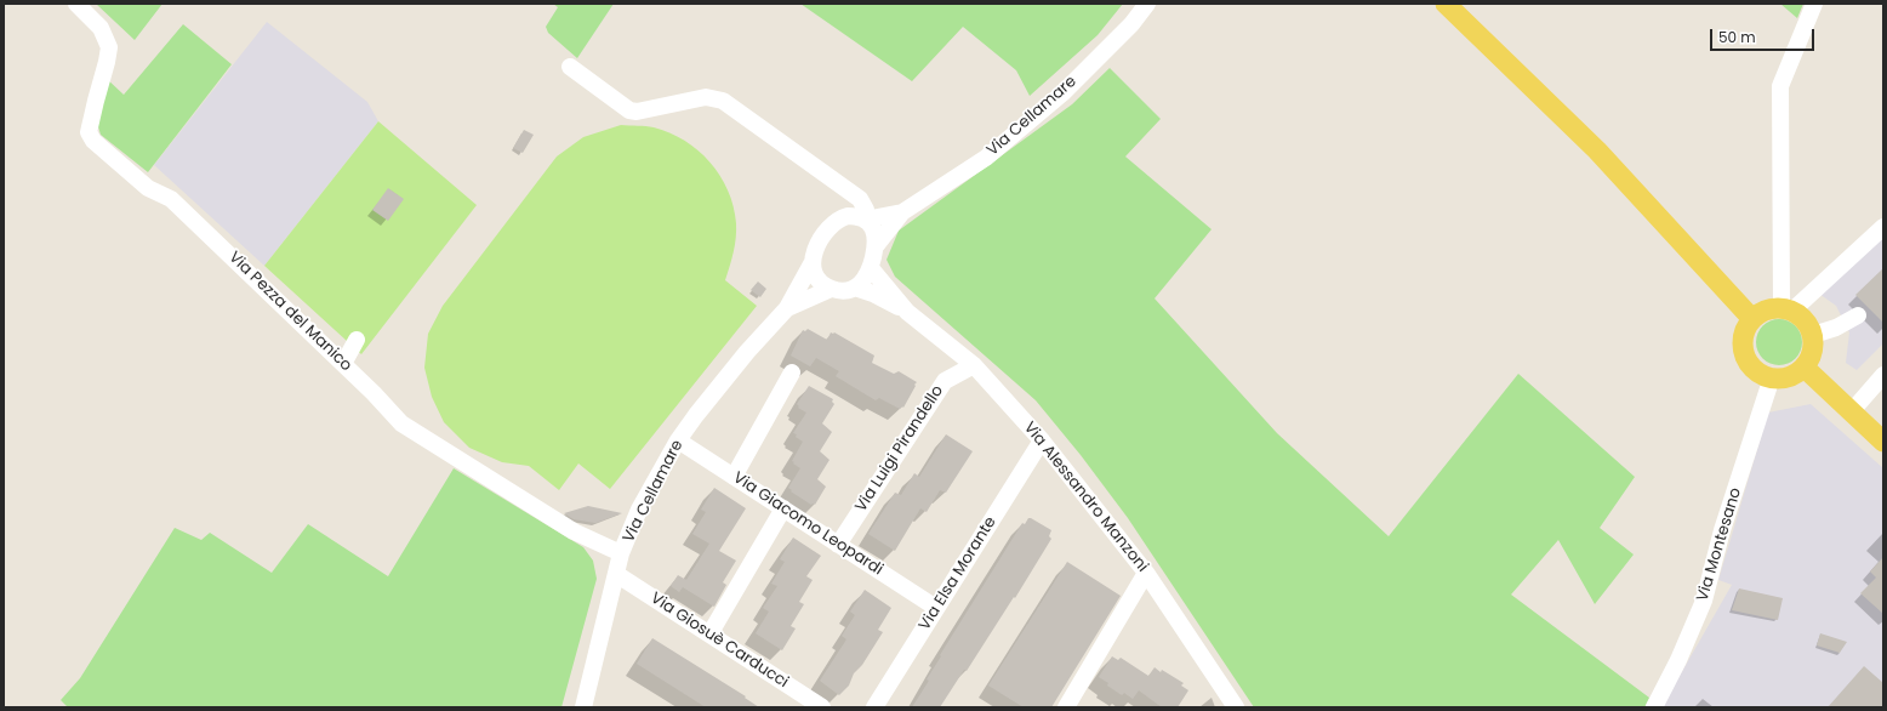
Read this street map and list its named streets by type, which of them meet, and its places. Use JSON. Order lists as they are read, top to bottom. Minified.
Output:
{"streets":{"street":["Via Cellamare","Via Pezza del Manico","Via Luigi Pirandello","Via Alessandro Manzoni","Via Giacomo Leopardi","Via Montesano","Via Elsa Morante","Via Giosuè Carducci"]},"crossings":[["Via Cellamare","Via Pezza del Manico"],["Via Cellamare","Via Alessandro Manzoni"],["Via Cellamare","Via Giacomo Leopardi"],["Via Cellamare","Via Giosuè Carducci"],["Via Luigi Pirandello","Via Alessandro Manzoni"],["Via Luigi Pirandello","Via Giacomo Leopardi"],["Via Alessandro Manzoni","Via Elsa Morante"],["Via Giacomo Leopardi","Via Elsa Morante"]],"scale_bar":"50 m"}
